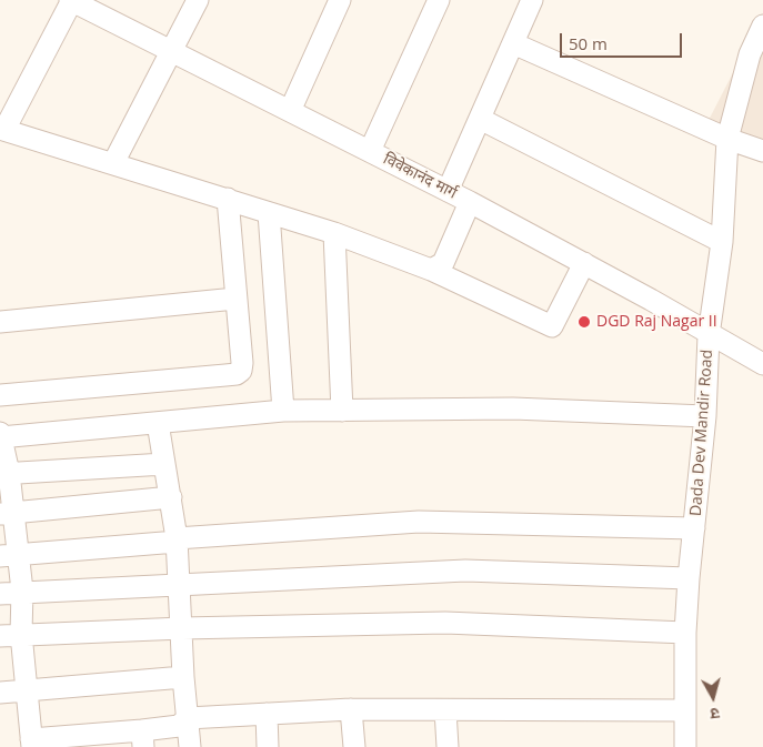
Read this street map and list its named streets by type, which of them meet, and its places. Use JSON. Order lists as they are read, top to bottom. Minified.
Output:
{"streets":{"street":["विवेकानंद मार्ग","Dada Dev Mandir Road"]},"crossings":[["विवेकानंद मार्ग","Dada Dev Mandir Road"]],"places":["DGD Raj Nagar II"],"scale_bar":"50 m","north":"bottom"}
